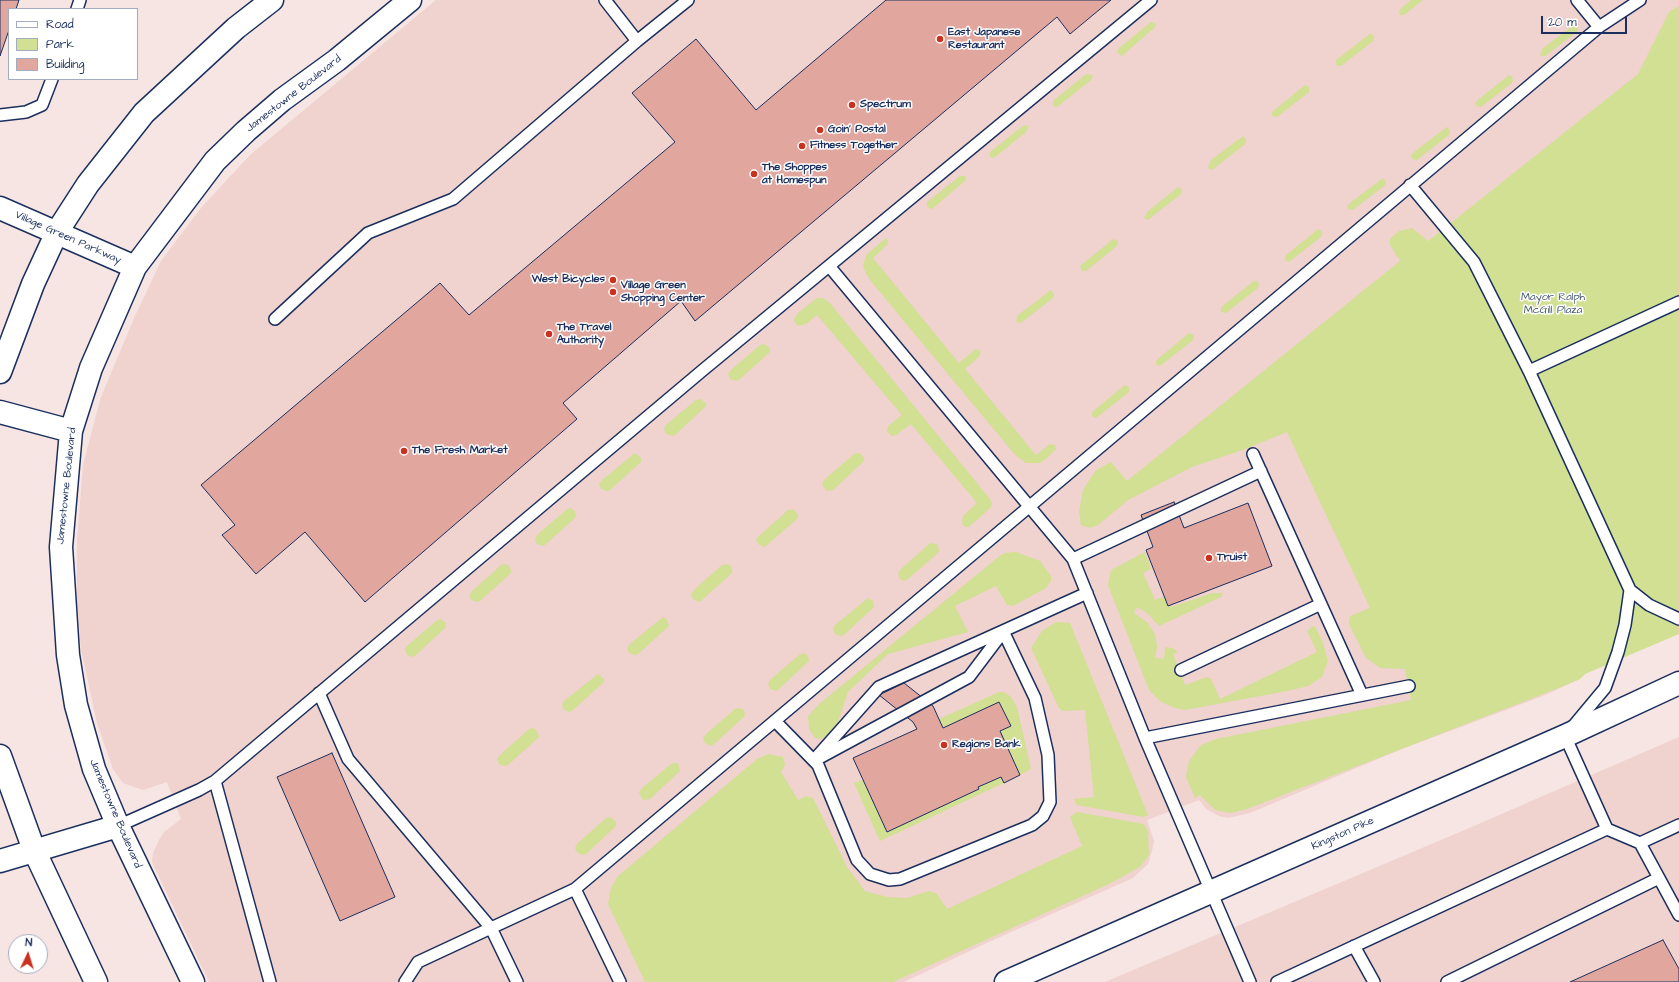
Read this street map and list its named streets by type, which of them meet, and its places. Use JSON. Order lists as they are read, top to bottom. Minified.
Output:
{"streets":{"street":["Jamestowne Boulevard","Village Green Parkway","Kingston Pike"]},"crossings":[["Jamestowne Boulevard","Village Green Parkway"]],"parks":["Mayor Ralph McGill Plaza"],"places":["East Japanese Restaurant","Spectrum","Goin' Postal","Fitness Together","The Shoppes at Homespun","West Bicycles","Village Green Shopping Center","The Travel Authority","The Fresh Market","Truist","Regions Bank"],"legend":["Road","Park","Building"],"scale_bar":"20 m","north":"top"}
